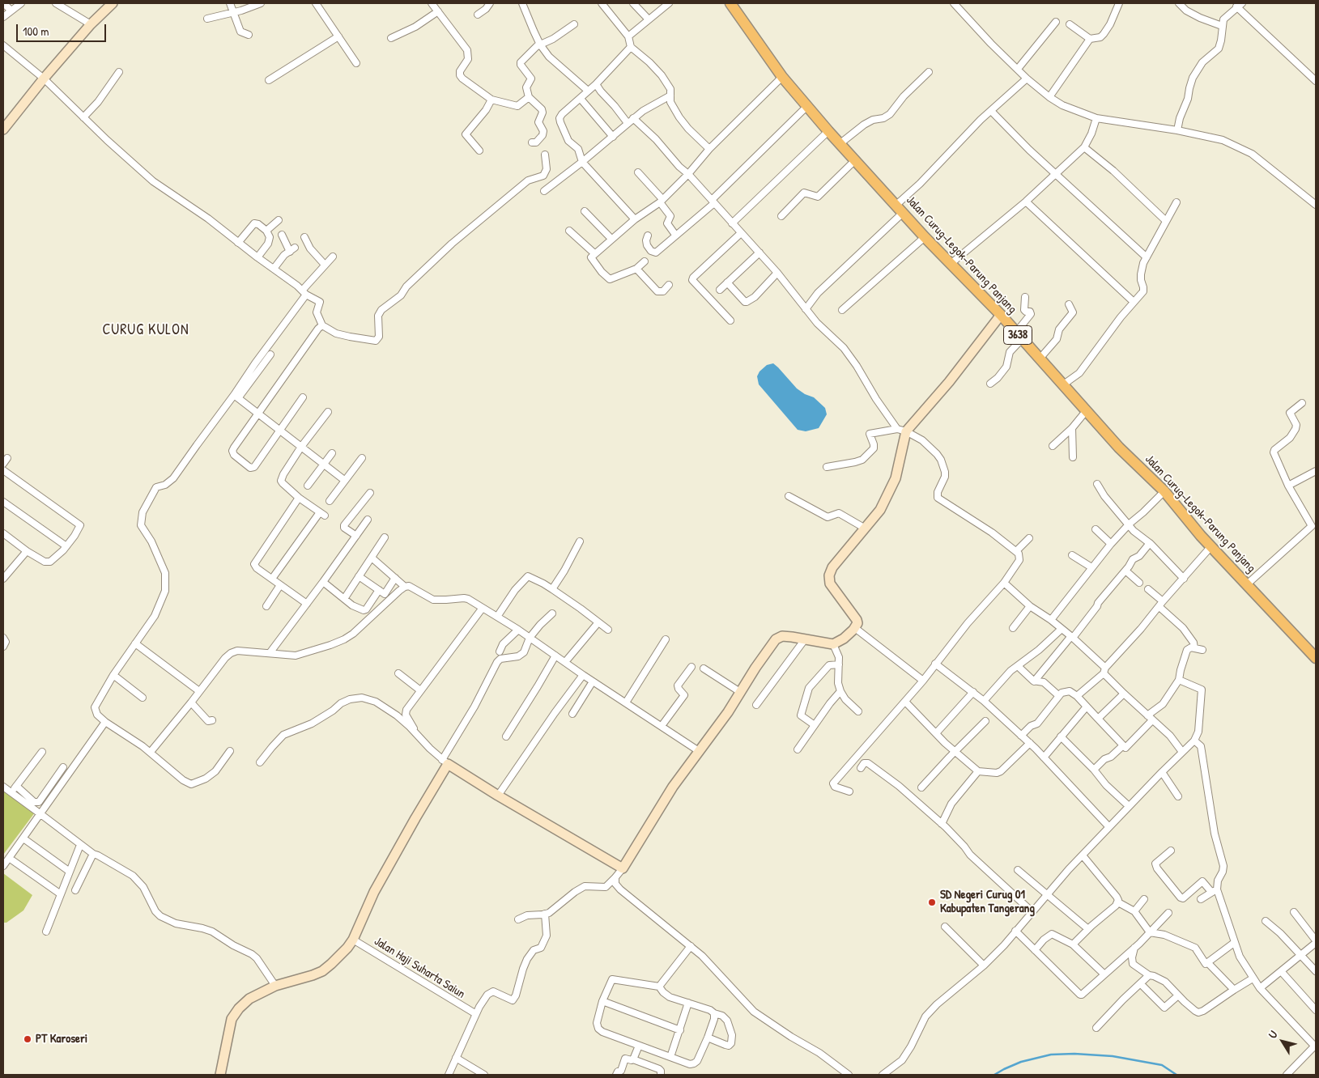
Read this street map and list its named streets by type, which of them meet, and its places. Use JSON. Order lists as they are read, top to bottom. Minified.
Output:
{"streets":{"main road":["Jalan Curug–Legok–Parung Panjang","3638"],"street":["Jalan Haji Suharta Saiun"]},"districts":["CURUG KULON"],"places":["SD Negeri Curug 01 Kabupaten Tangerang","PT Karoseri"],"scale_bar":"100 m","north":"top left"}
